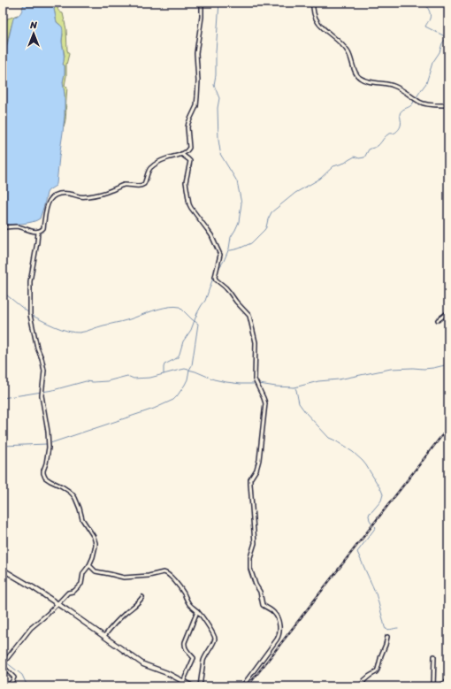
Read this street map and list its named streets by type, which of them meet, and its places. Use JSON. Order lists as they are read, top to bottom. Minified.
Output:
{"north":"top"}
